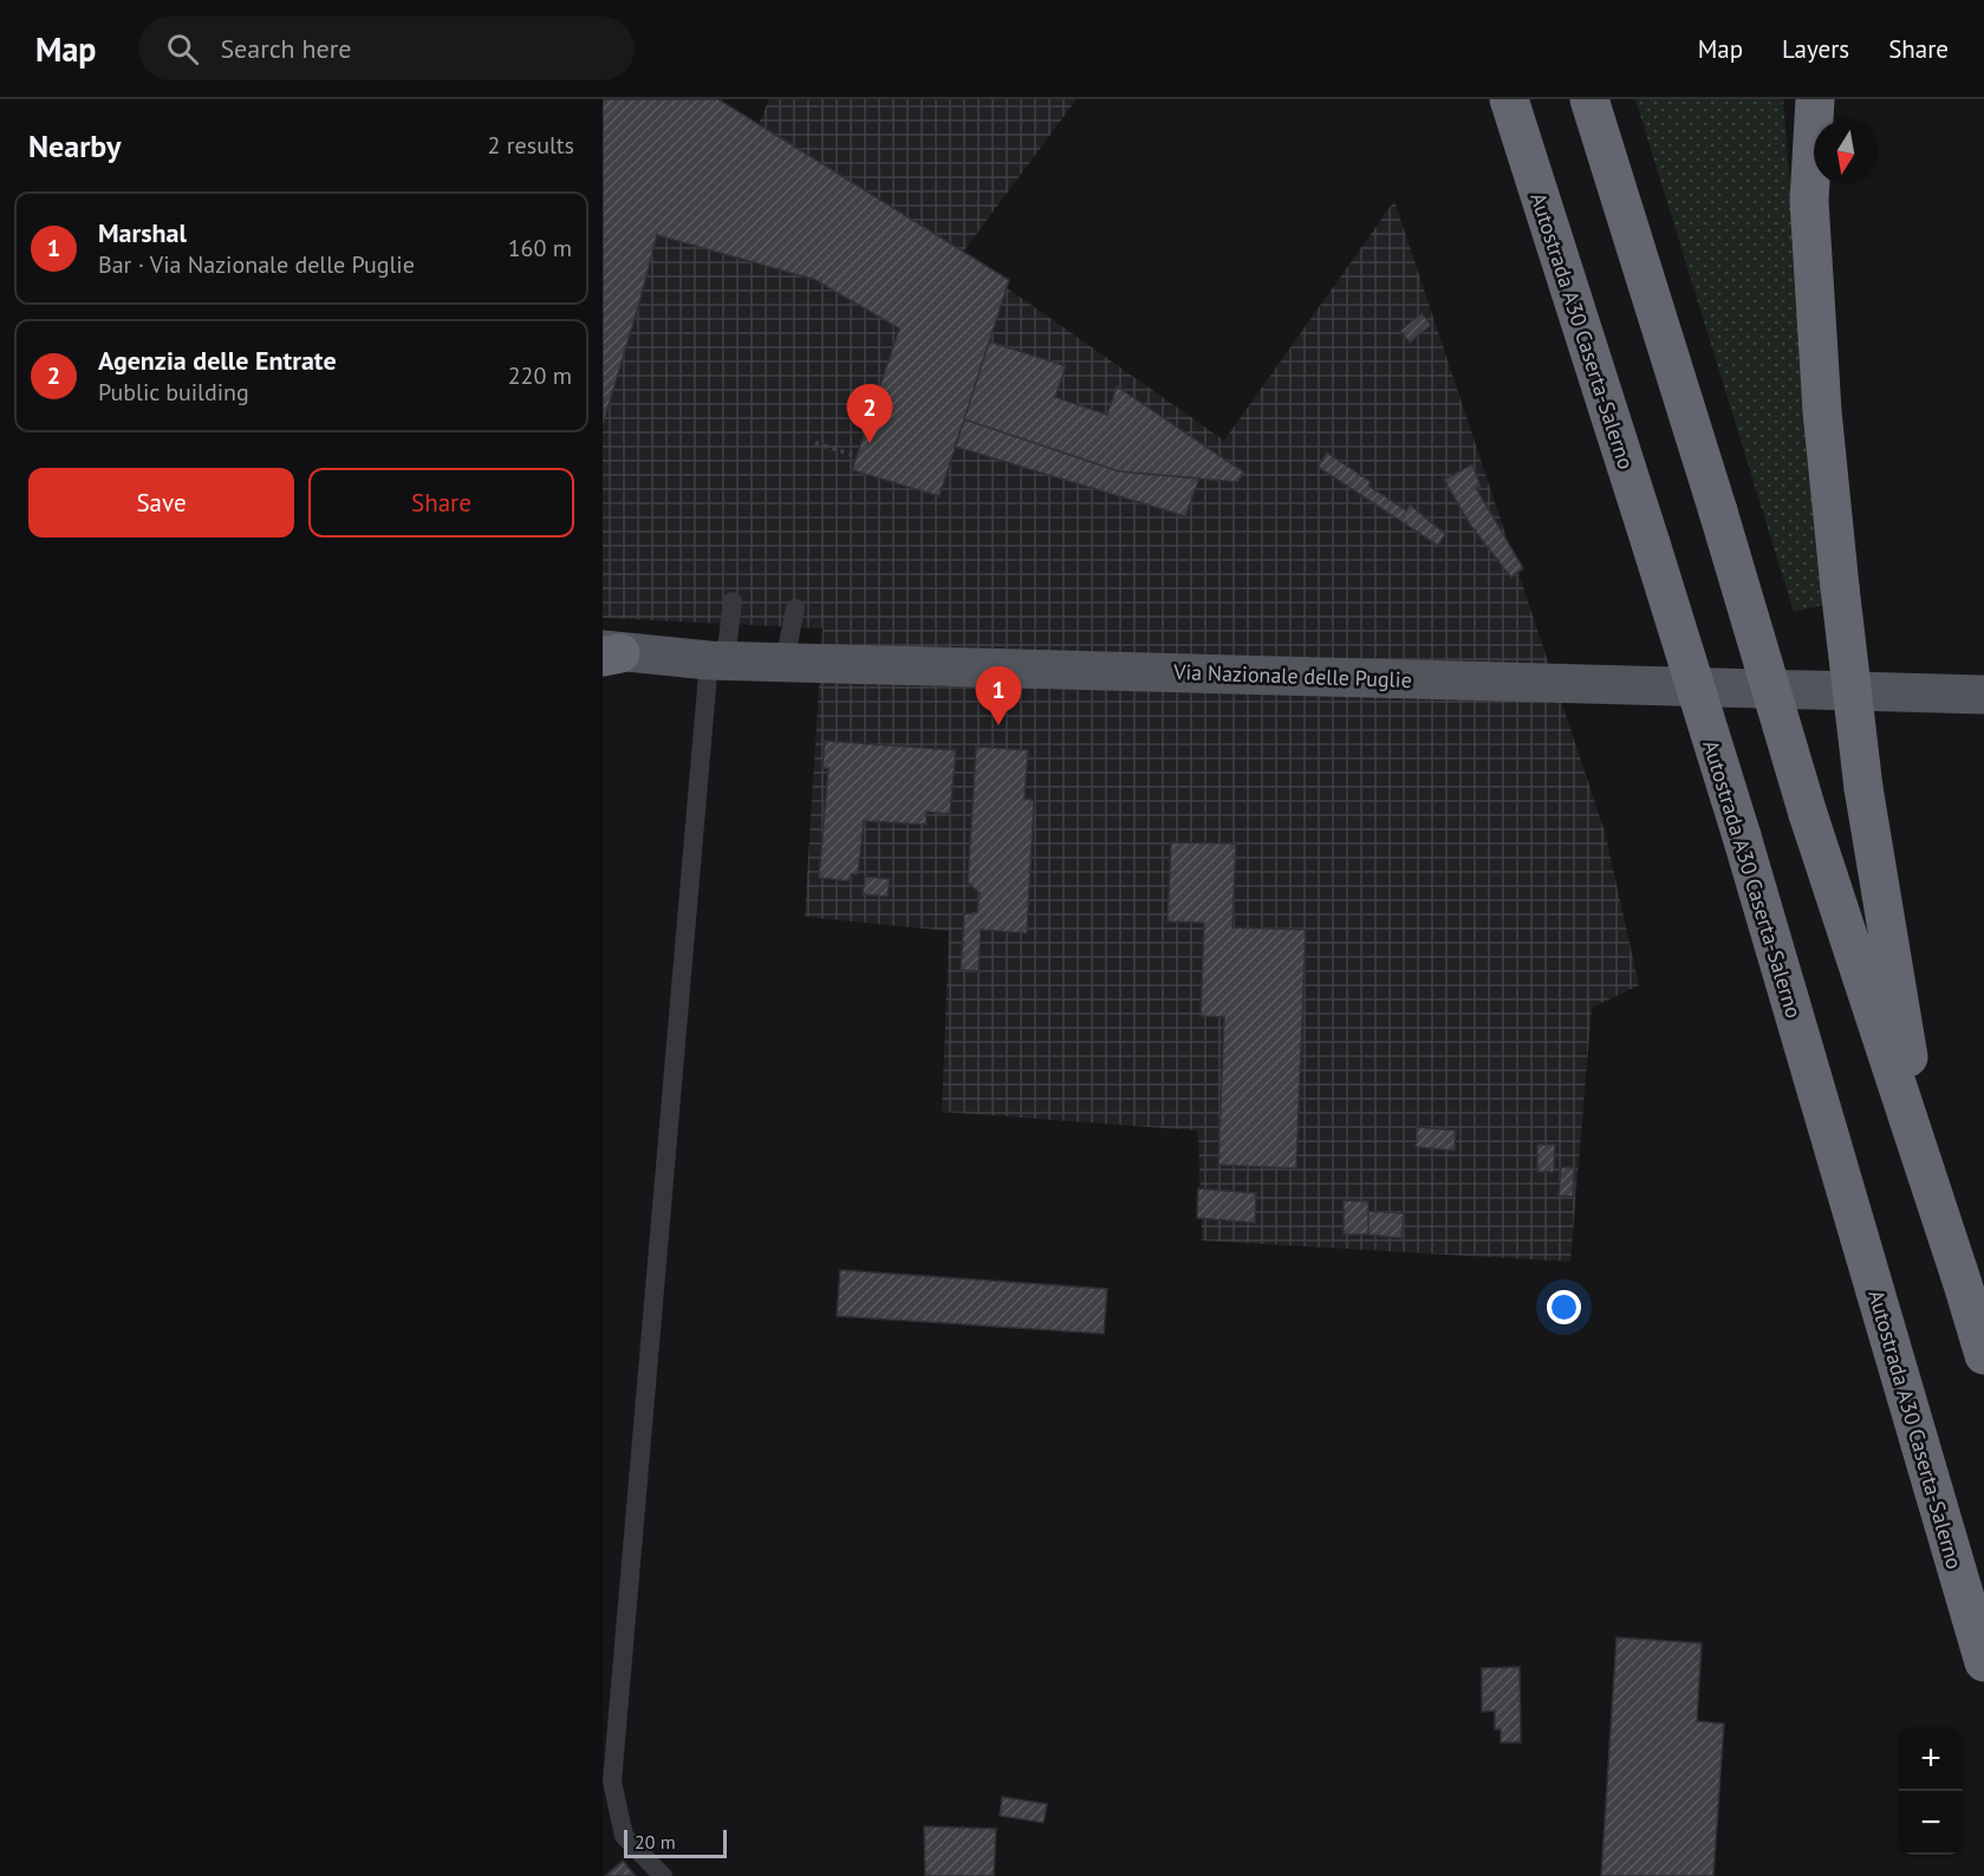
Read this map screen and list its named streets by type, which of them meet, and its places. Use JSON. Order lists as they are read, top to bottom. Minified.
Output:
{"streets":{"highway":["Autostrada A30 Caserta-Salerno"],"main road":["Via Nazionale delle Puglie"]},"scale_bar":"20 m","north":"bottom","page":{"header":"Map","search":"Search here","nav":["Map","Layers","Share"],"heading":["Nearby","2 results"],"list":[{"mark":"1","name":"Marshal","note":"Bar · Via Nazionale delle Puglie","value":"160 m"},{"mark":"2","name":"Agenzia delle Entrate","note":"Public building","value":"220 m"}],"pins":["2","1"],"buttons":["Save","Share"],"map_buttons":["+","−"],"scale":"20 m"}}
